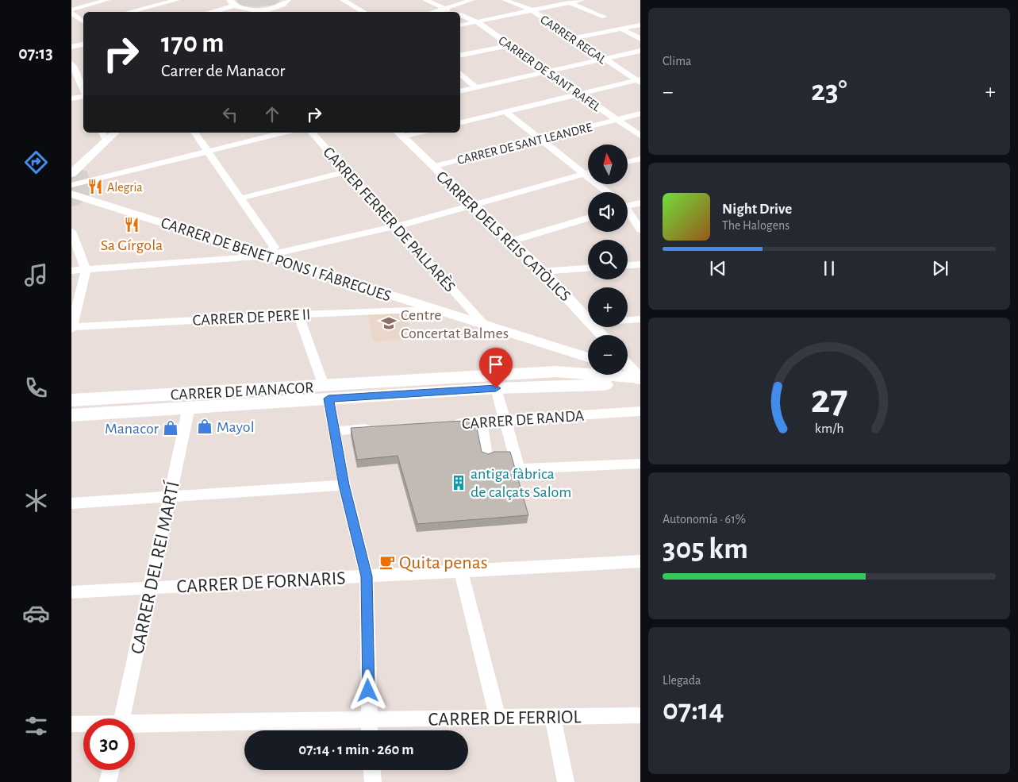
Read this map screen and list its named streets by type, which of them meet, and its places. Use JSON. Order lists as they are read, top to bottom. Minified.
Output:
{"streets":{"main road":["CARRER DE MANACOR"],"street":["CARRER REGAL","CARRER DE SANT RAFEL","CARRER DE SANT LEANDRE","CARRER FERRER DE PALLARÈS","CARRER DELS REIS CATÒLICS","CARRER DE BENET PONS I FÀBREGUES","CARRER DE PERE II","CARRER DE RANDA","CARRER DEL REI MARTÍ","CARRER DE FORNARIS","CARRER DE FERRIOL"]},"crossings":[["CARRER DE SANT RAFEL","CARRER DE SANT LEANDRE"],["CARRER DE SANT LEANDRE","CARRER DELS REIS CATÒLICS"],["CARRER FERRER DE PALLARÈS","CARRER DE BENET PONS I FÀBREGUES"],["CARRER DE BENET PONS I FÀBREGUES","CARRER DE PERE II"],["CARRER DE MANACOR","CARRER DEL REI MARTÍ"],["CARRER DEL REI MARTÍ","CARRER DE FORNARIS"]],"places":{"restaurant":["Alegria","Sa Gírgola"],"school or university":["Centre Concertat Balmes"],"shop":["Mayol","Manacor"],"building":["antiga fàbrica de calçats Salom"],"cafe":["Quita penas"]},"north":"top","page":{"tabs":"07:13","tile":["Clima",["Autonomía · 61%","305 km"],["Llegada","07:14"]],"turn":["170 m","Carrer de Manacor"],"heat":["−","23°","+"],"map_buttons":["+","−"],"song":["Night Drive","The Halogens"],"limit":"30","trip":"07:14 · 1 min · 260 m","gauge":["27","km/h"]}}
